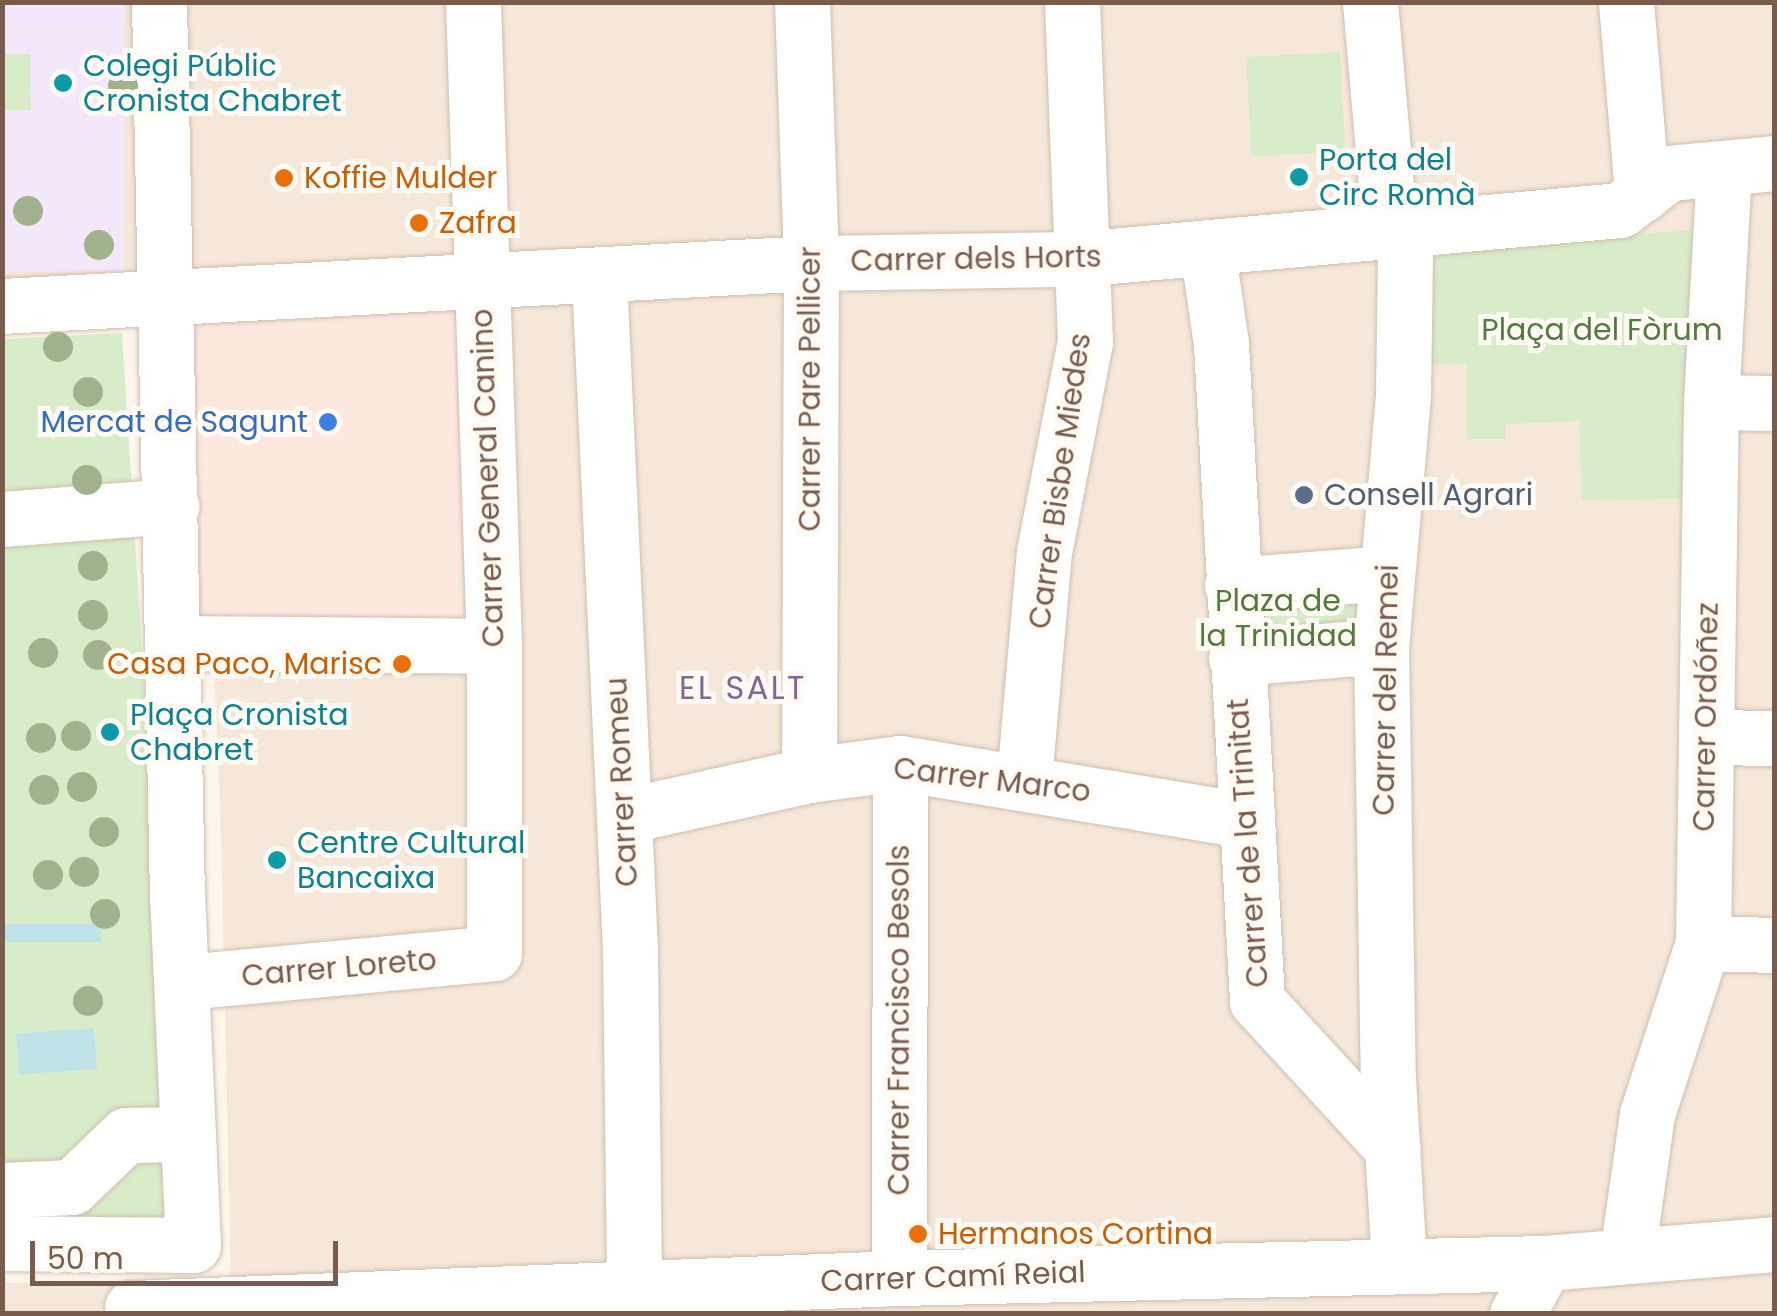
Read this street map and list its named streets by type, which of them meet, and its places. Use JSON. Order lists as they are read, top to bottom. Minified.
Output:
{"streets":{"street":["Carrer dels Horts","Carrer Pare Pellicer","Carrer General Canino","Carrer Bisbe Miedes","Carrer del Remei","Carrer Ordóñez","Carrer Marco","Carrer Romeu","Carrer de la Trinitat","Carrer Loreto","Carrer Francisco Besols","Carrer Camí Reial"]},"crossings":[["Carrer dels Horts","Carrer Pare Pellicer"],["Carrer dels Horts","Carrer General Canino"],["Carrer dels Horts","Carrer Bisbe Miedes"],["Carrer dels Horts","Carrer del Remei"],["Carrer dels Horts","Carrer Ordóñez"],["Carrer dels Horts","Carrer Romeu"],["Carrer dels Horts","Carrer de la Trinitat"],["Carrer Pare Pellicer","Carrer Marco"],["Carrer General Canino","Carrer Loreto"],["Carrer Bisbe Miedes","Carrer Marco"],["Carrer del Remei","Carrer de la Trinitat"],["Carrer del Remei","Carrer Camí Reial"],["Carrer Ordóñez","Carrer Camí Reial"],["Carrer Marco","Carrer Romeu"],["Carrer Marco","Carrer de la Trinitat"],["Carrer Marco","Carrer Francisco Besols"],["Carrer Romeu","Carrer Camí Reial"],["Carrer Francisco Besols","Carrer Camí Reial"]],"districts":["EL SALT"],"parks":["Plaça del Fòrum","Plaza de la Trinidad"],"places":["Colegi Públic Cronista Chabret","Porta del Circ Romà","Koffie Mulder","Zafra","Mercat de Sagunt","Consell Agrari","Casa Paco, Marisc","Plaça Cronista Chabret","Centre Cultural Bancaixa","Hermanos Cortina"],"scale_bar":"50 m"}
